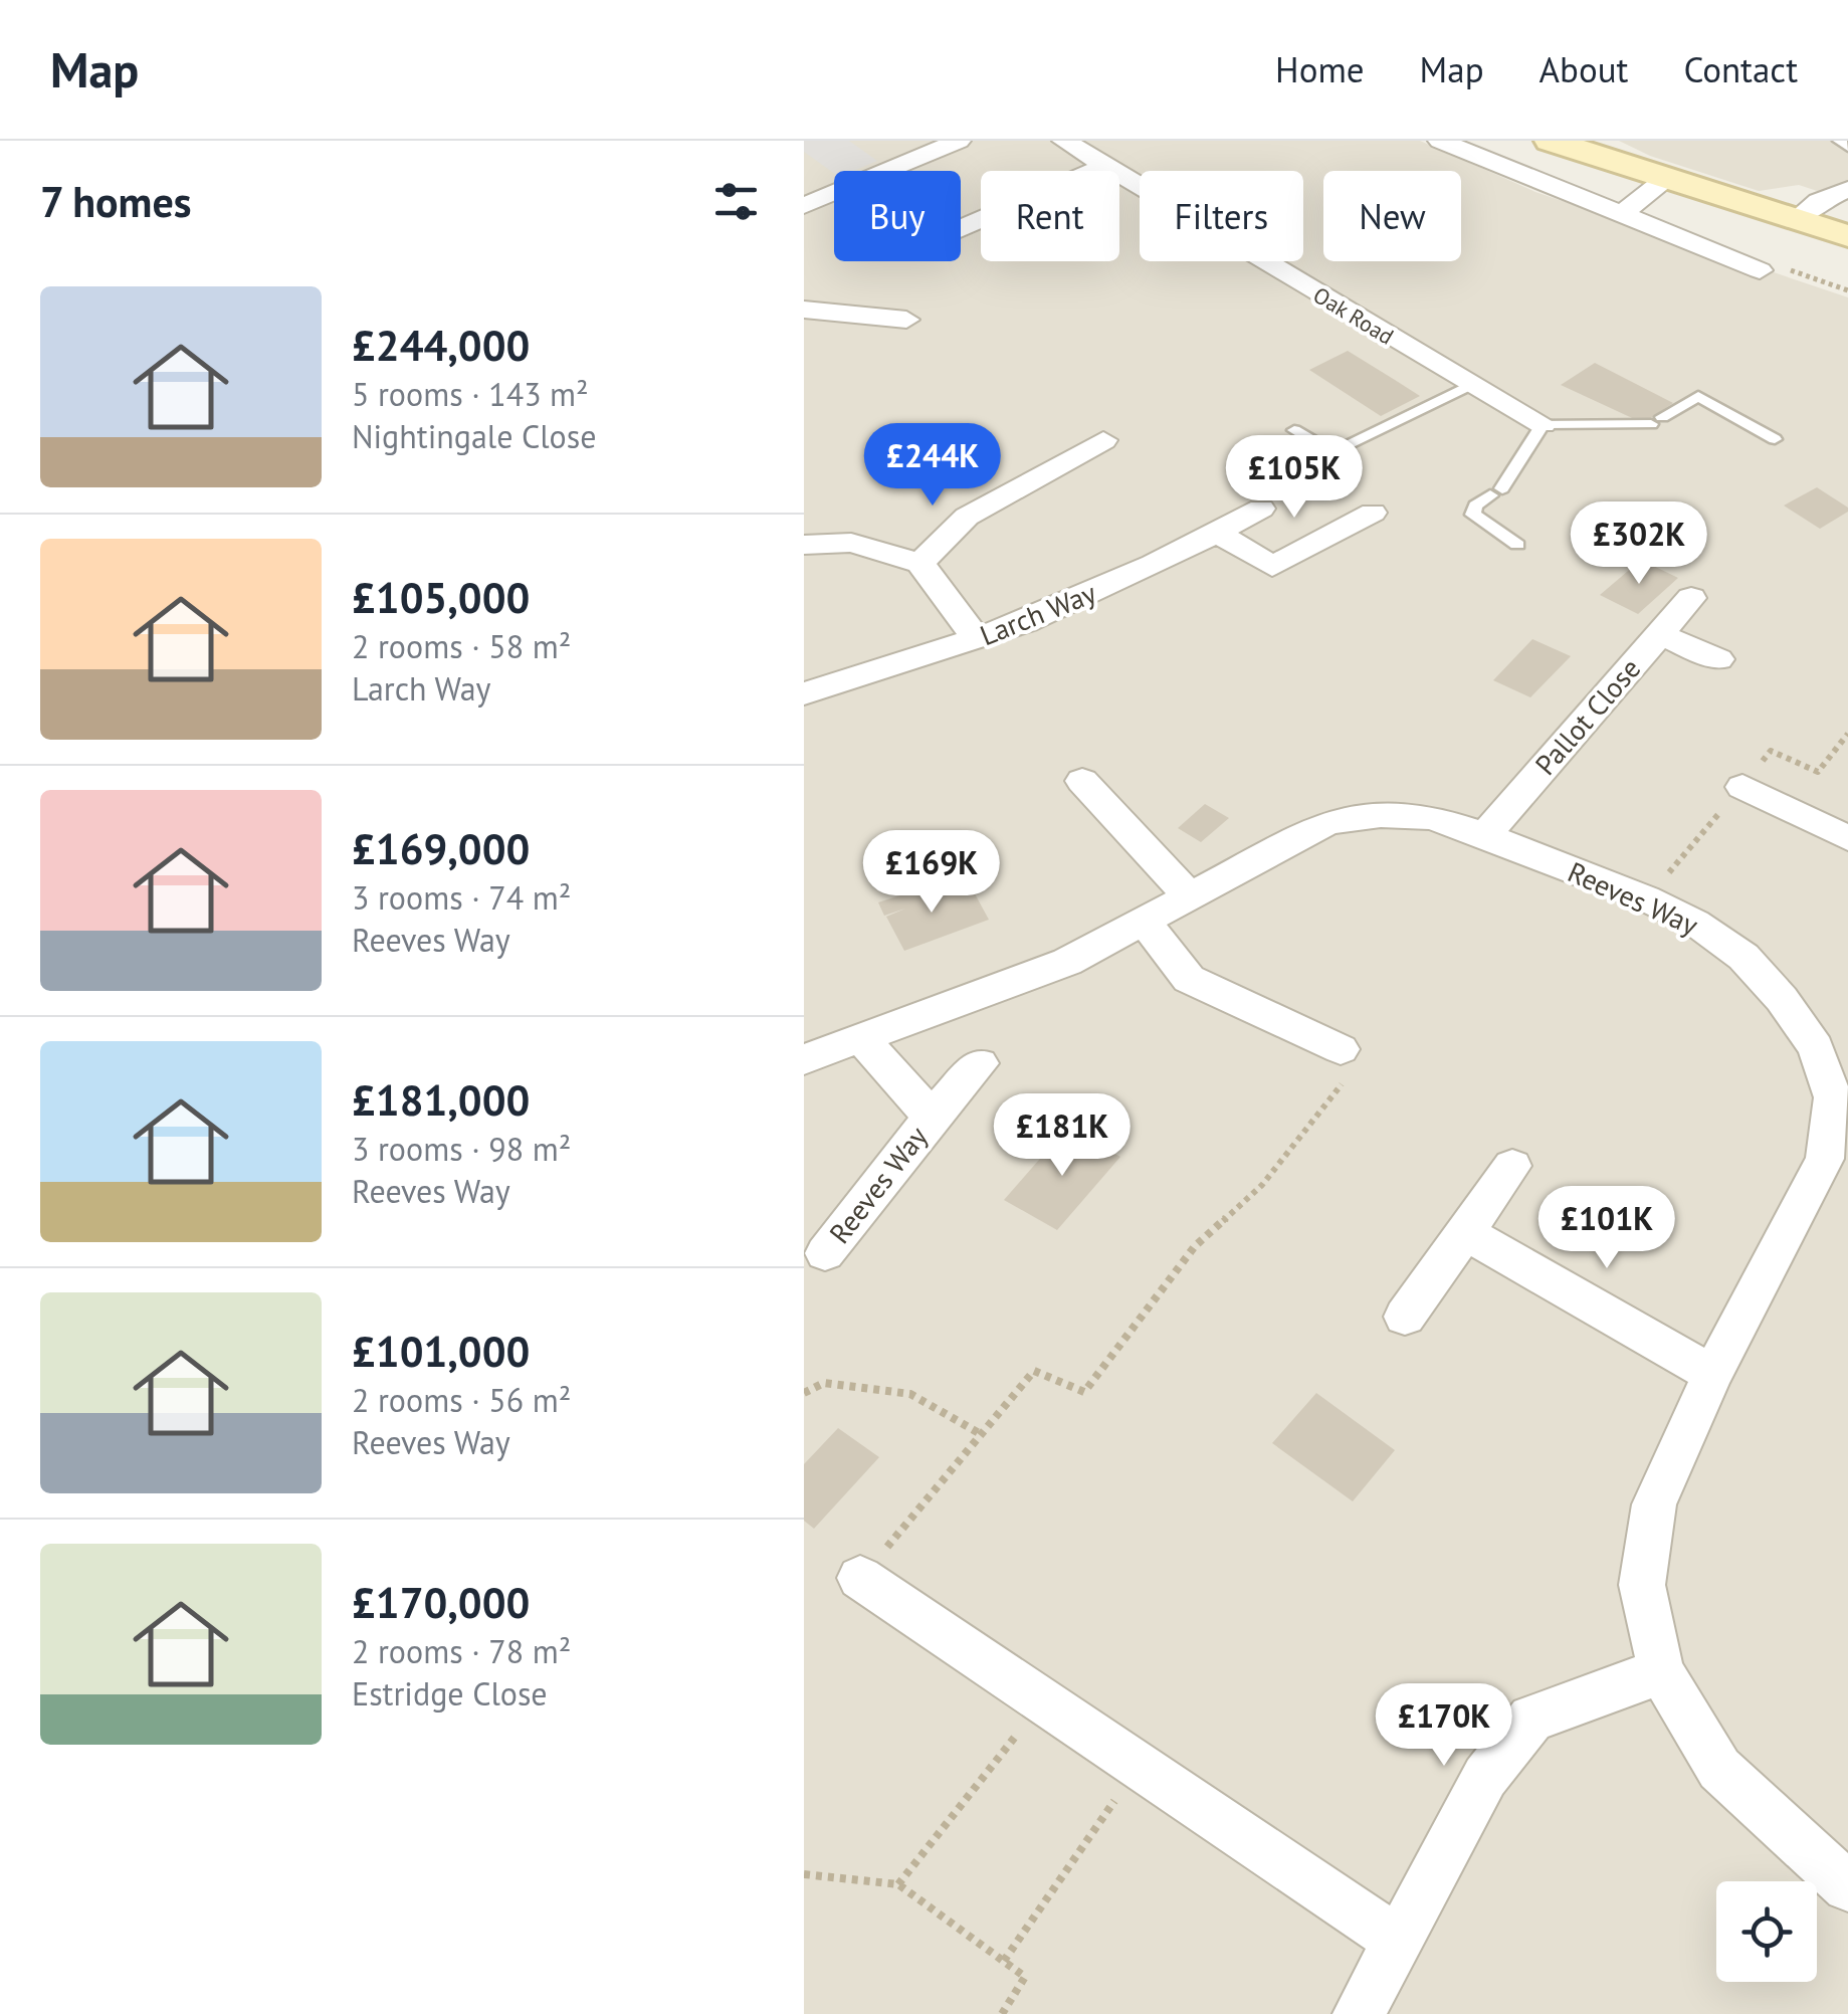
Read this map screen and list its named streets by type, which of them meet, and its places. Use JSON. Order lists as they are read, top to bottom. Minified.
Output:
{"streets":{"street":["Oak Road","Larch Way","Pallot Close","Reeves Way"]},"crossings":[["Pallot Close","Reeves Way"]],"page":{"header":"Map","nav":["Home","Map","About","Contact"],"heading":"7 homes","chip":["Buy","Rent","Filters","New"],"list":[{"name":"£244,000","note":"5 rooms · 143 m² · Nightingale Close"},{"name":"£105,000","note":"2 rooms · 58 m² · Larch Way"},{"name":"£169,000","note":"3 rooms · 74 m² · Reeves Way"},{"name":"£181,000","note":"3 rooms · 98 m² · Reeves Way"},{"name":"£101,000","note":"2 rooms · 56 m² · Reeves Way"},{"name":"£170,000","note":"2 rooms · 78 m² · Estridge Close"}],"price":["£244K","£105K","£302K","£169K","£181K","£101K","£170K"]}}
